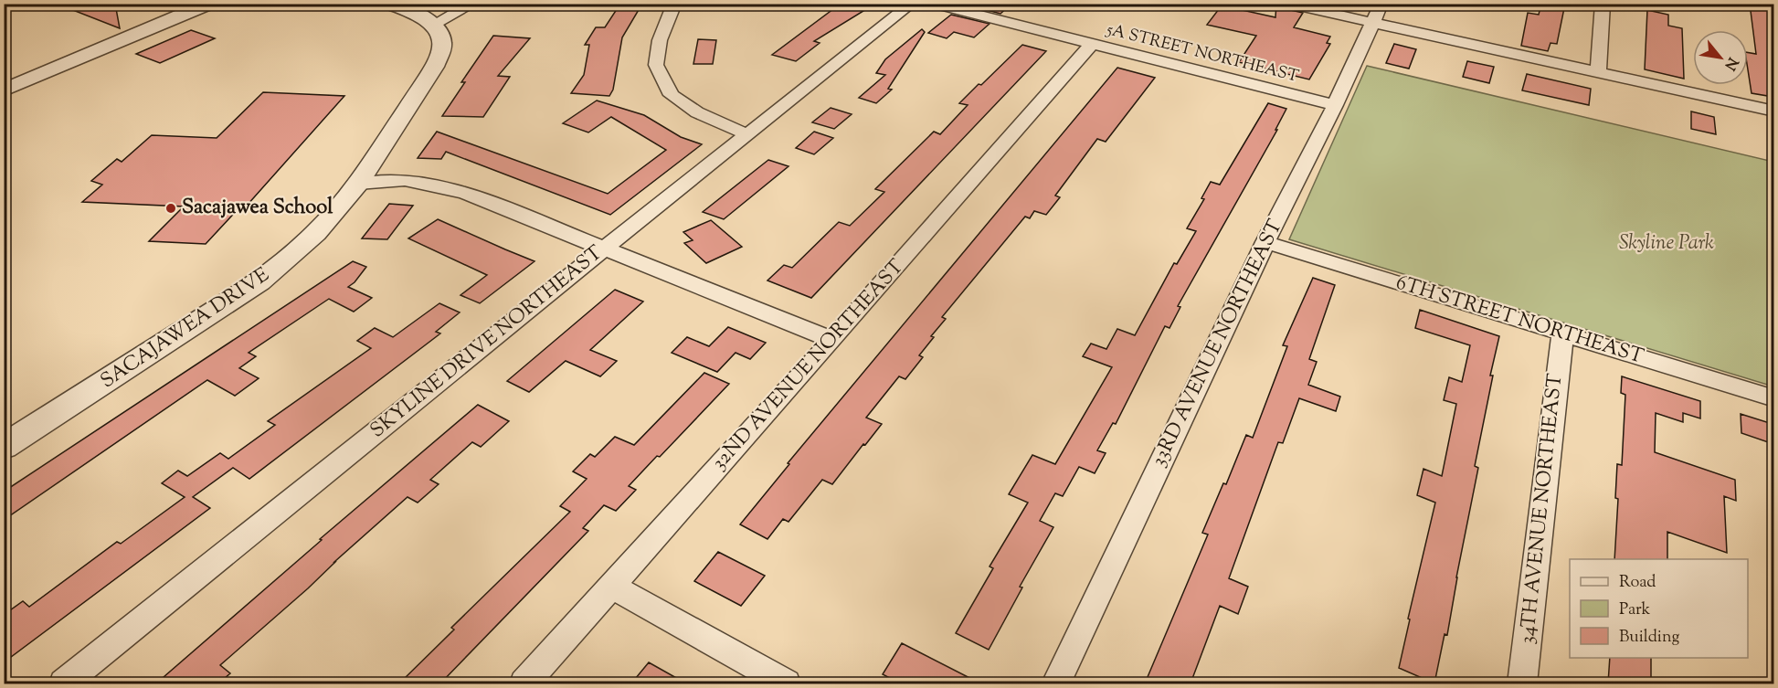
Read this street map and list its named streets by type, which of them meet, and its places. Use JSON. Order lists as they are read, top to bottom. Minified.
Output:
{"streets":{"street":["5A STREET NORTHEAST","6TH STREET NORTHEAST","SACAJAWEA DRIVE","SKYLINE DRIVE NORTHEAST","33RD AVENUE NORTHEAST","32ND AVENUE NORTHEAST","34TH AVENUE NORTHEAST"]},"crossings":[["5A STREET NORTHEAST","33RD AVENUE NORTHEAST"],["5A STREET NORTHEAST","32ND AVENUE NORTHEAST"],["6TH STREET NORTHEAST","33RD AVENUE NORTHEAST"],["6TH STREET NORTHEAST","34TH AVENUE NORTHEAST"]],"parks":["Skyline Park"],"places":["Sacajawea School"],"legend":["Road","Park","Building"],"north":"bottom right"}
